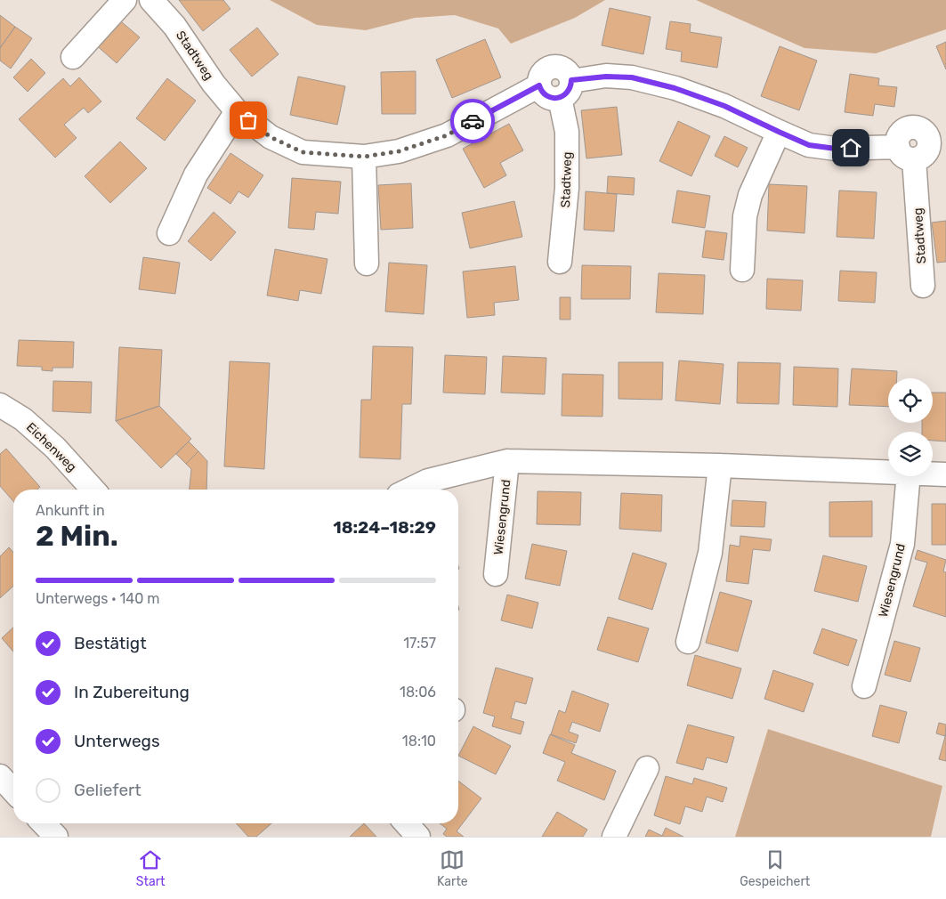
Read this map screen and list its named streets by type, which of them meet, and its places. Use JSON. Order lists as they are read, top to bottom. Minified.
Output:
{"streets":{"street":["Stadtweg","Eichenweg","Wiesengrund"]},"page":{"heading":["2 Min.","Ankunft in","18:24–18:29"],"bar":"Unterwegs · 140 m","list":[["Bestätigt","17:57"],["In Zubereitung","18:06"],["Unterwegs","18:10"],"Geliefert"],"tabs":["Start","Karte","Gespeichert"]}}
